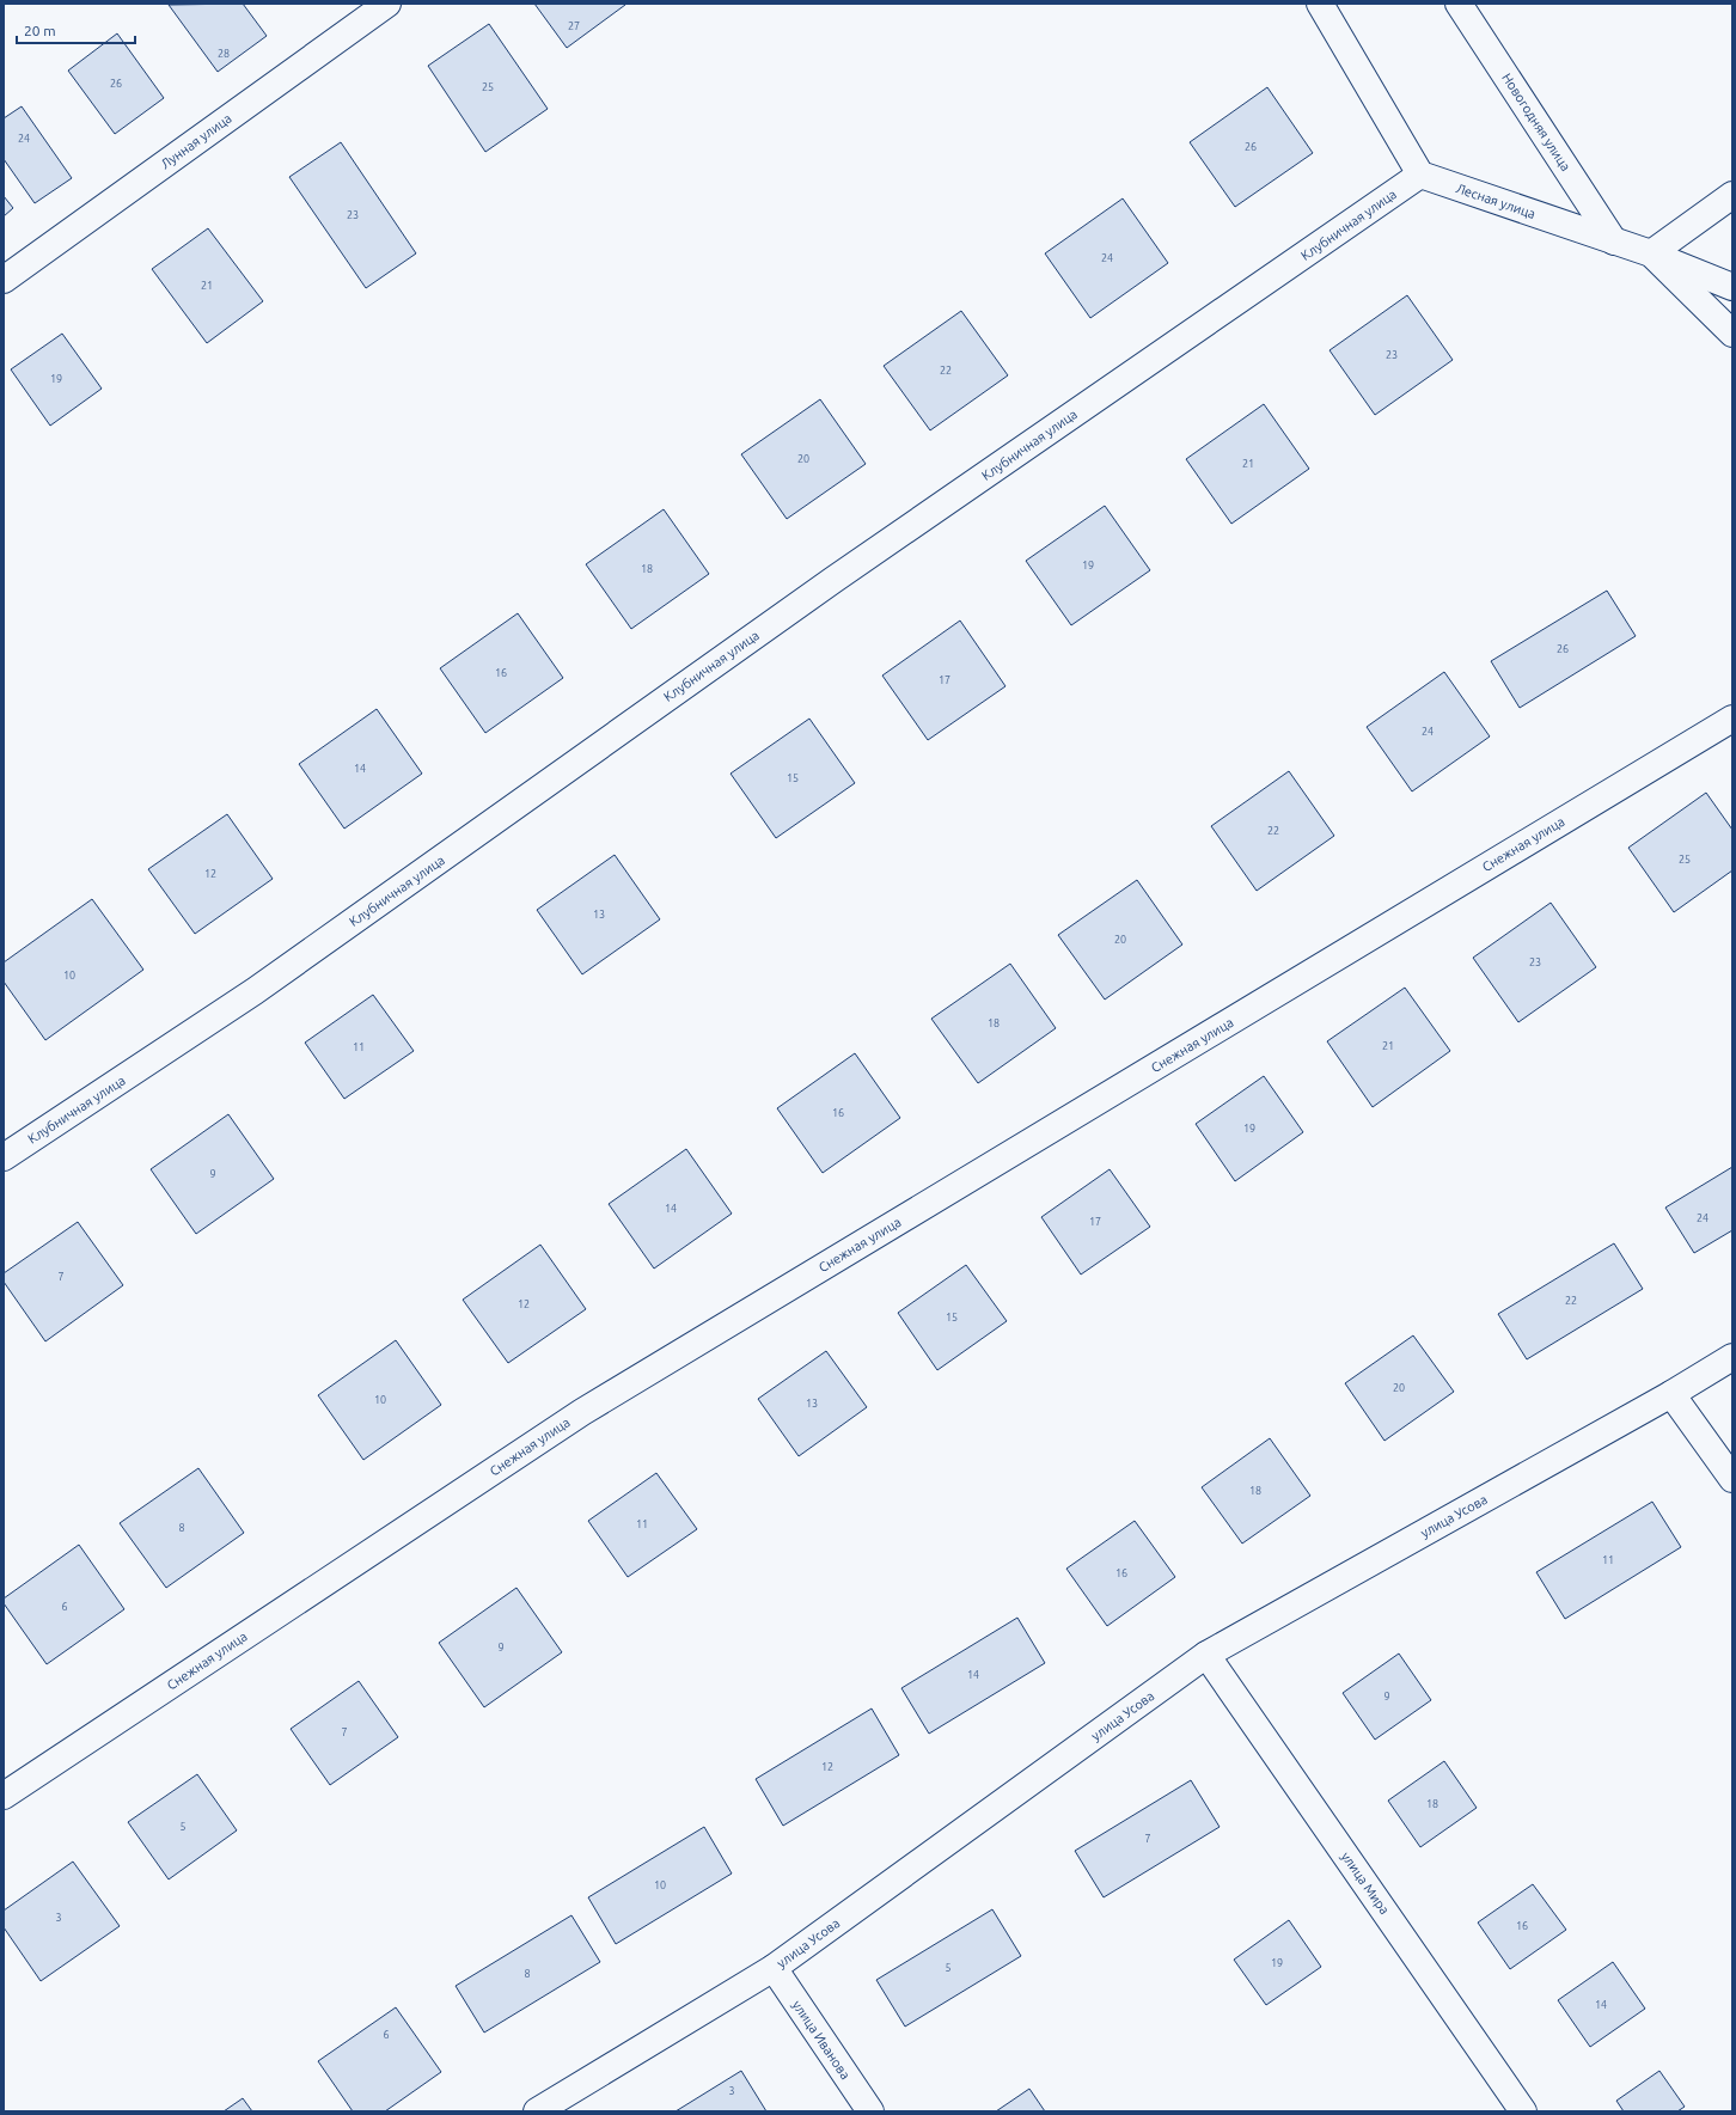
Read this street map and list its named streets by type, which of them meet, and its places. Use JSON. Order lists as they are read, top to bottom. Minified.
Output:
{"streets":{"street":["Новогодняя улица","Лунная улица","Лесная улица","Клубничная улица","Снежная улица","улица Усова","улица Мира","улица Иванова"]},"crossings":[["Новогодняя улица","Лесная улица"],["Лесная улица","Клубничная улица"],["улица Усова","улица Мира"],["улица Усова","улица Иванова"]],"house_numbers":["27","28","26","25","24","26","23","24","21","23","22","19","20","21","19","18","26","16","17","24","14","15","22","25","12","13","20","23","10","18","21","11","16","19","9","14","24","17","7","22","12","15","20","10","13","18","11","8","11","16","6","9","14","9","7","12","18","5","7","10","3","16","19","5","8","14","6","3"],"scale_bar":"20 m"}
